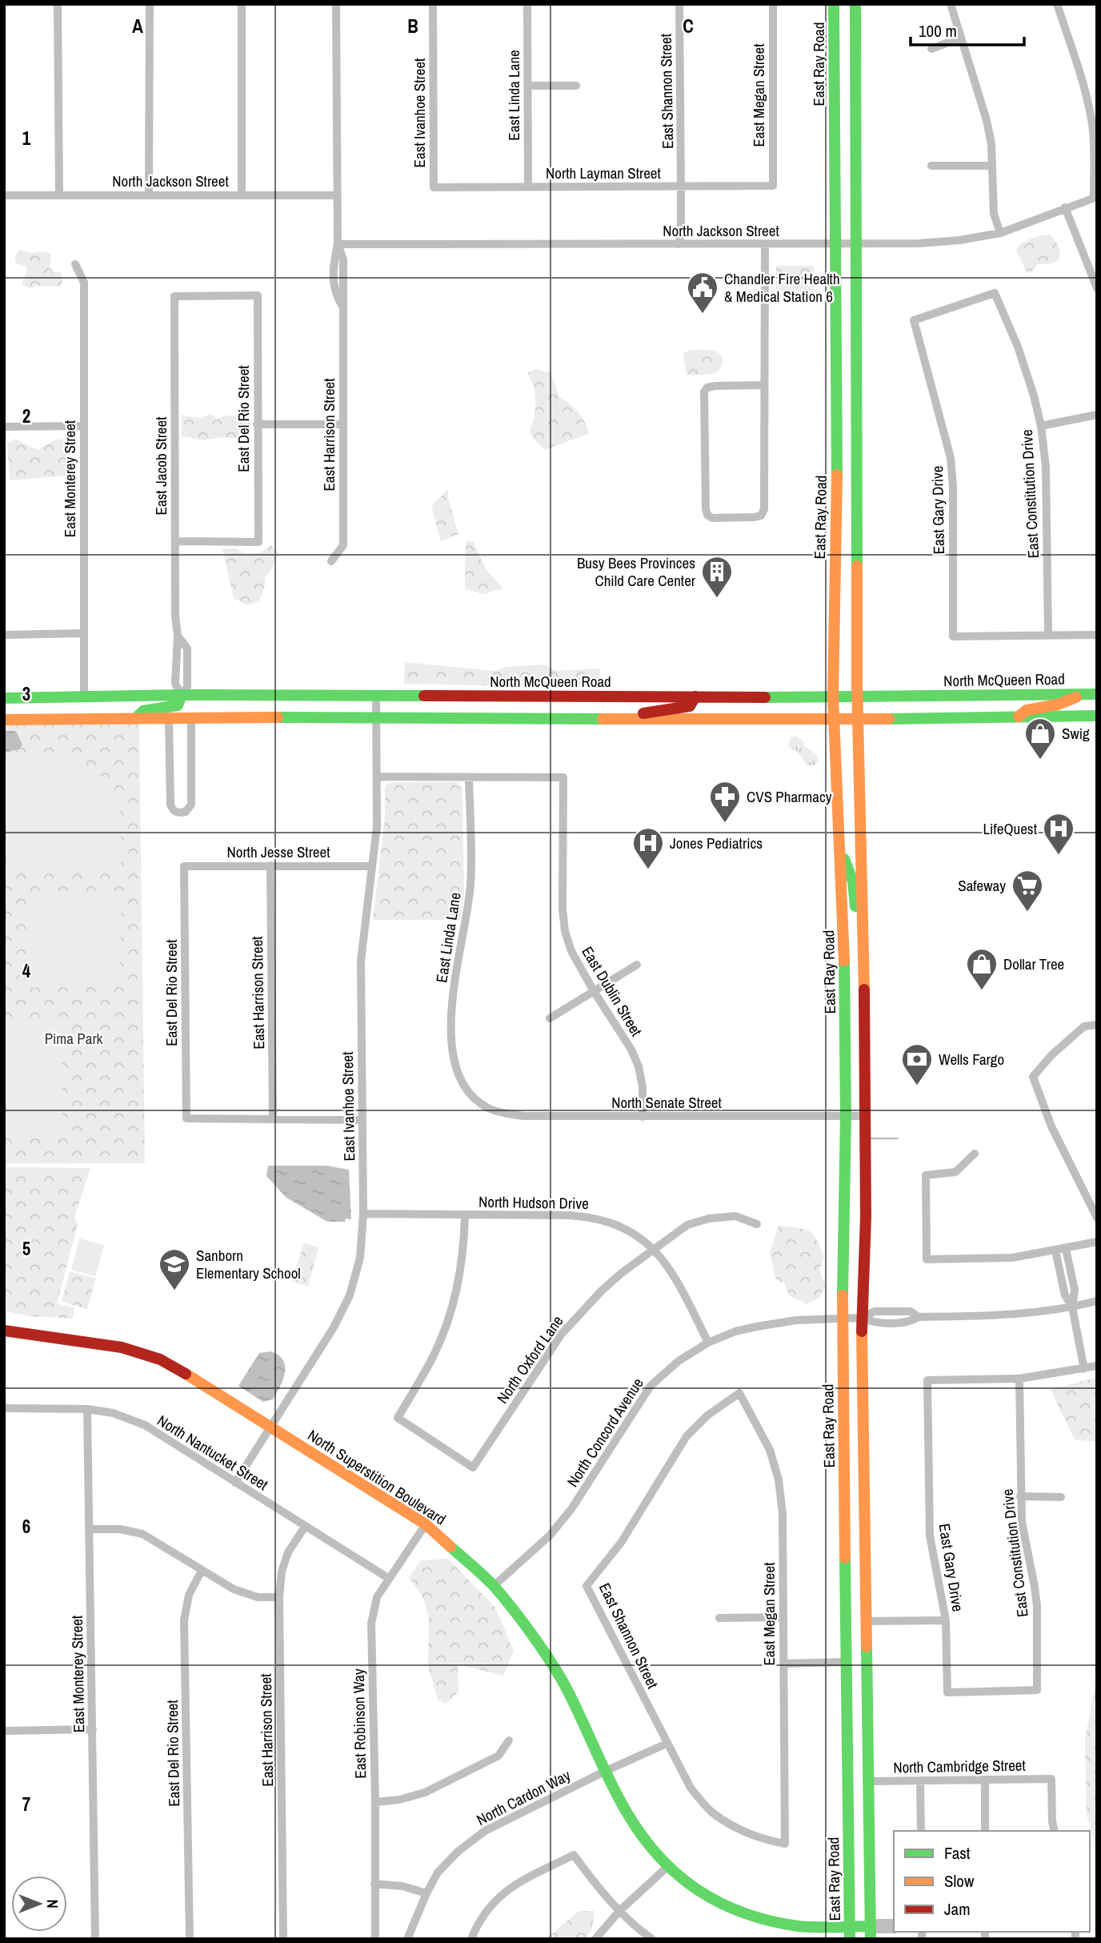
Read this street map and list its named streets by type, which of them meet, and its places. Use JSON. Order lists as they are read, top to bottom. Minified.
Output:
{"streets":{"main road":["East Ray Road","North McQueen Road","North Superstition Boulevard"],"street":["East Shannon Street","East Linda Lane","East Megan Street","East Ivanhoe Street","North Layman Street","North Jackson Street","East Del Rio Street","East Harrison Street","East Jacob Street","East Monterey Street","East Constitution Drive","East Gary Drive","North Jesse Street","East Dublin Street","North Senate Street","North Hudson Drive","North Oxford Lane","North Concord Avenue","North Nantucket Street","East Robinson Way","North Cambridge Street","North Cardon Way"]},"crossings":[["East Ray Road","North Jackson Street"],["East Ray Road","North McQueen Road"],["East Ray Road","North Senate Street"],["East Ray Road","North Concord Avenue"],["East Ray Road","North Superstition Boulevard"],["East Shannon Street","East Megan Street"],["East Shannon Street","North Layman Street"],["East Shannon Street","North Jackson Street"],["East Shannon Street","North Cardon Way"],["East Linda Lane","North Layman Street"],["East Linda Lane","East Dublin Street"],["East Linda Lane","North Senate Street"],["East Megan Street","North Layman Street"],["East Ivanhoe Street","North Layman Street"],["East Ivanhoe Street","North McQueen Road"],["East Ivanhoe Street","North Jesse Street"],["East Ivanhoe Street","North Hudson Drive"],["East Ivanhoe Street","North Nantucket Street"],["East Ivanhoe Street","North Superstition Boulevard"],["North Jackson Street","East Harrison Street"],["East Del Rio Street","East Harrison Street"],["East Del Rio Street","East Jacob Street"],["East Del Rio Street","North Jesse Street"],["East Harrison Street","North Jesse Street"],["East Harrison Street","North Nantucket Street"],["East Jacob Street","North McQueen Road"],["East Monterey Street","North McQueen Road"],["East Monterey Street","North Nantucket Street"],["East Constitution Drive","East Gary Drive"],["East Dublin Street","North Senate Street"],["North Hudson Drive","North Oxford Lane"],["North Hudson Drive","North Concord Avenue"],["North Concord Avenue","North Superstition Boulevard"],["North Nantucket Street","East Robinson Way"],["North Superstition Boulevard","East Robinson Way"],["North Superstition Boulevard","North Cardon Way"]],"parks":["Pima Park"],"places":{"public building":["Chandler Fire Health & Medical Station 6"],"building":["Busy Bees Provinces Child Care Center"],"shop":["Swig","Dollar Tree"],"pharmacy":["CVS Pharmacy"],"hospital":["LifeQuest","Jones Pediatrics"],"supermarket":["Safeway"],"bank":["Wells Fargo"],"school or university":["Sanborn Elementary School"]},"legend":["Fast","Slow","Jam"],"scale_bar":"100 m","north":"right","grid":{"columns":["A","B","C"],"rows":["1","2","3","4","5","6","7"]}}
